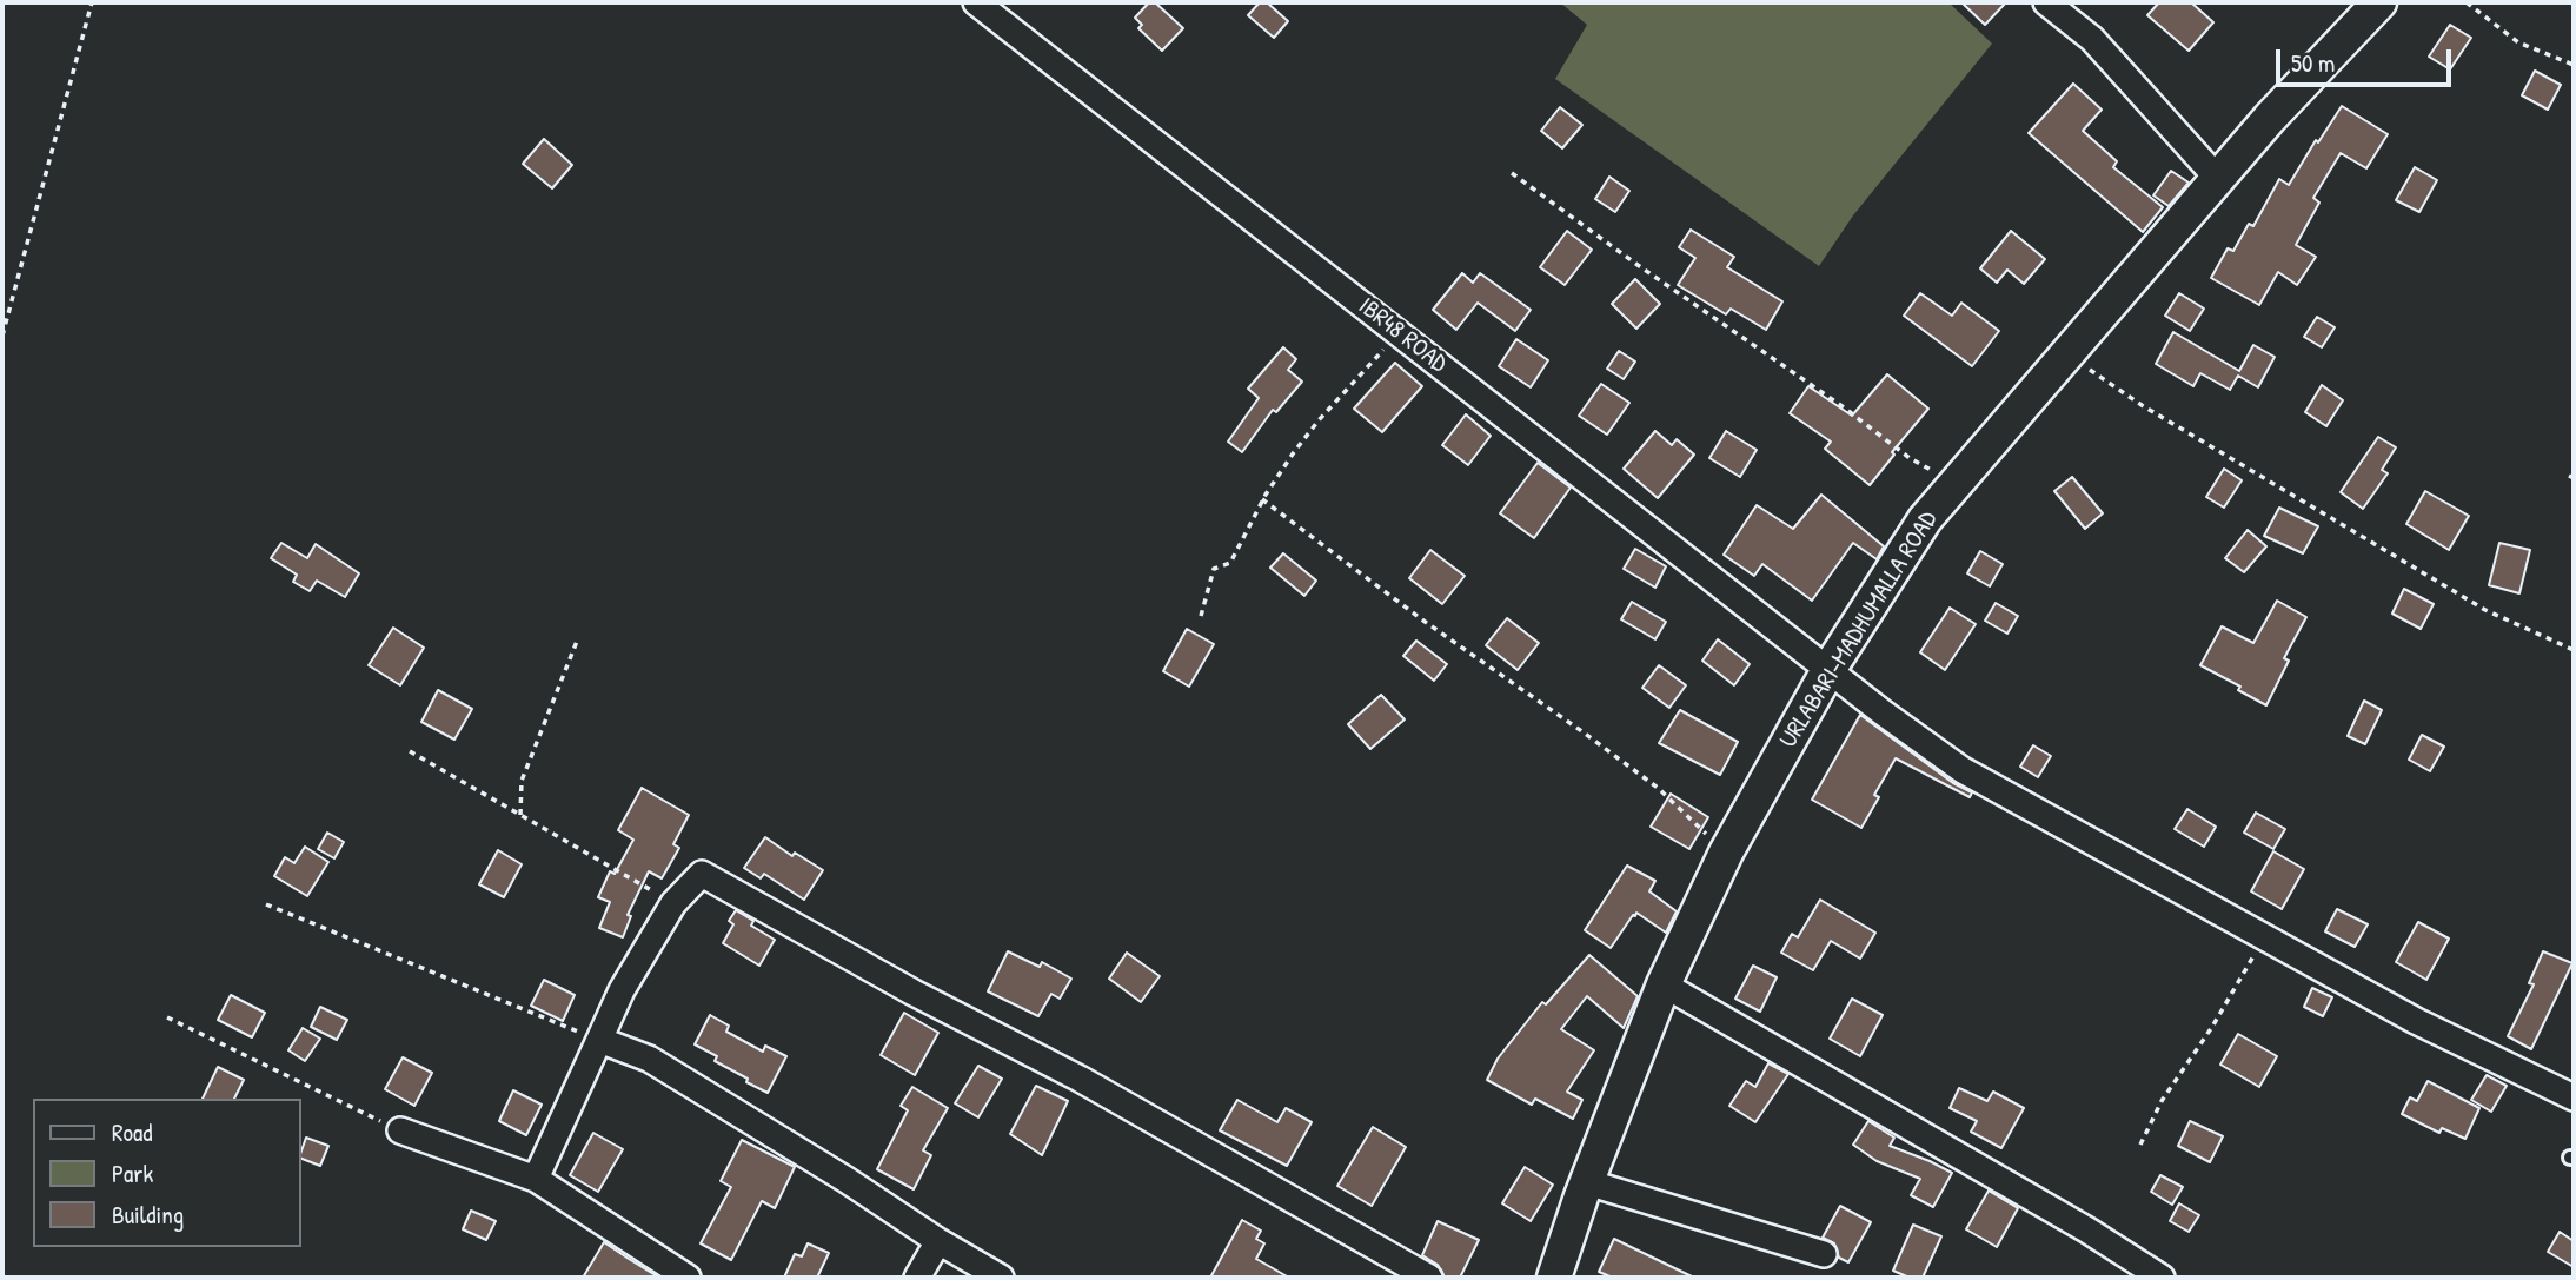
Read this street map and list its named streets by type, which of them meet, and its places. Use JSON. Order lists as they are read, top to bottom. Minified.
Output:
{"streets":{"main road":["URLABARI-MADHUMALLA ROAD"],"street":["IBR48 ROAD"]},"crossings":[["IBR48 ROAD","URLABARI-MADHUMALLA ROAD"]],"legend":["Road","Park","Building"],"scale_bar":"50 m"}
